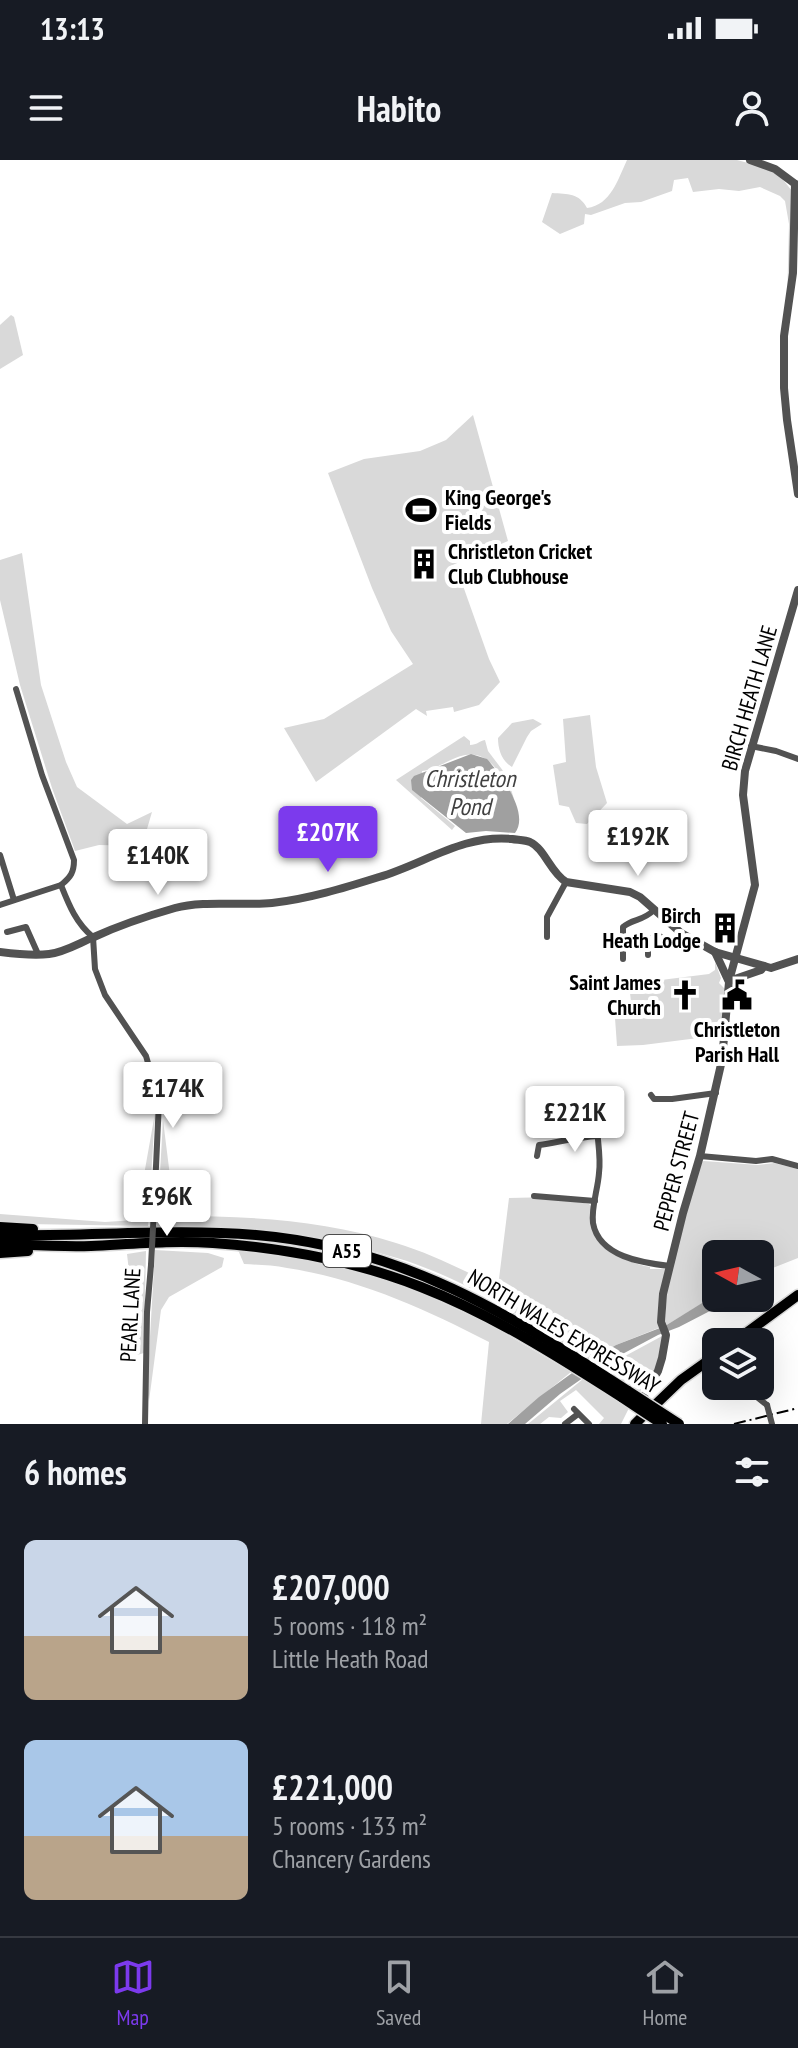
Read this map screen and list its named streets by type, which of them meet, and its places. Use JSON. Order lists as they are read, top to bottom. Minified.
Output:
{"streets":{"highway":["A55","NORTH WALES EXPRESSWAY"],"street":["BIRCH HEATH LANE","PEPPER STREET","PEARL LANE"]},"crossings":[["BIRCH HEATH LANE","PEPPER STREET"]],"water":["Christleton Pond"],"places":{"sports":["King George's Fields"],"building":["Christleton Cricket Club Clubhouse","Birch Heath Lodge"],"church":["Saint James Church"],"public building":["Christleton Parish Hall"]},"north":"left","page":{"status":"13:13","header":"Habito","price":["£207K","£192K","£140K","£174K","£221K","£96K"],"heading":"6 homes","list":[{"name":"£207,000","note":"5 rooms · 118 m² · Little Heath Road"},{"name":"£221,000","note":"5 rooms · 133 m² · Chancery Gardens"}],"tabs":["Map","Saved","Home"]}}
